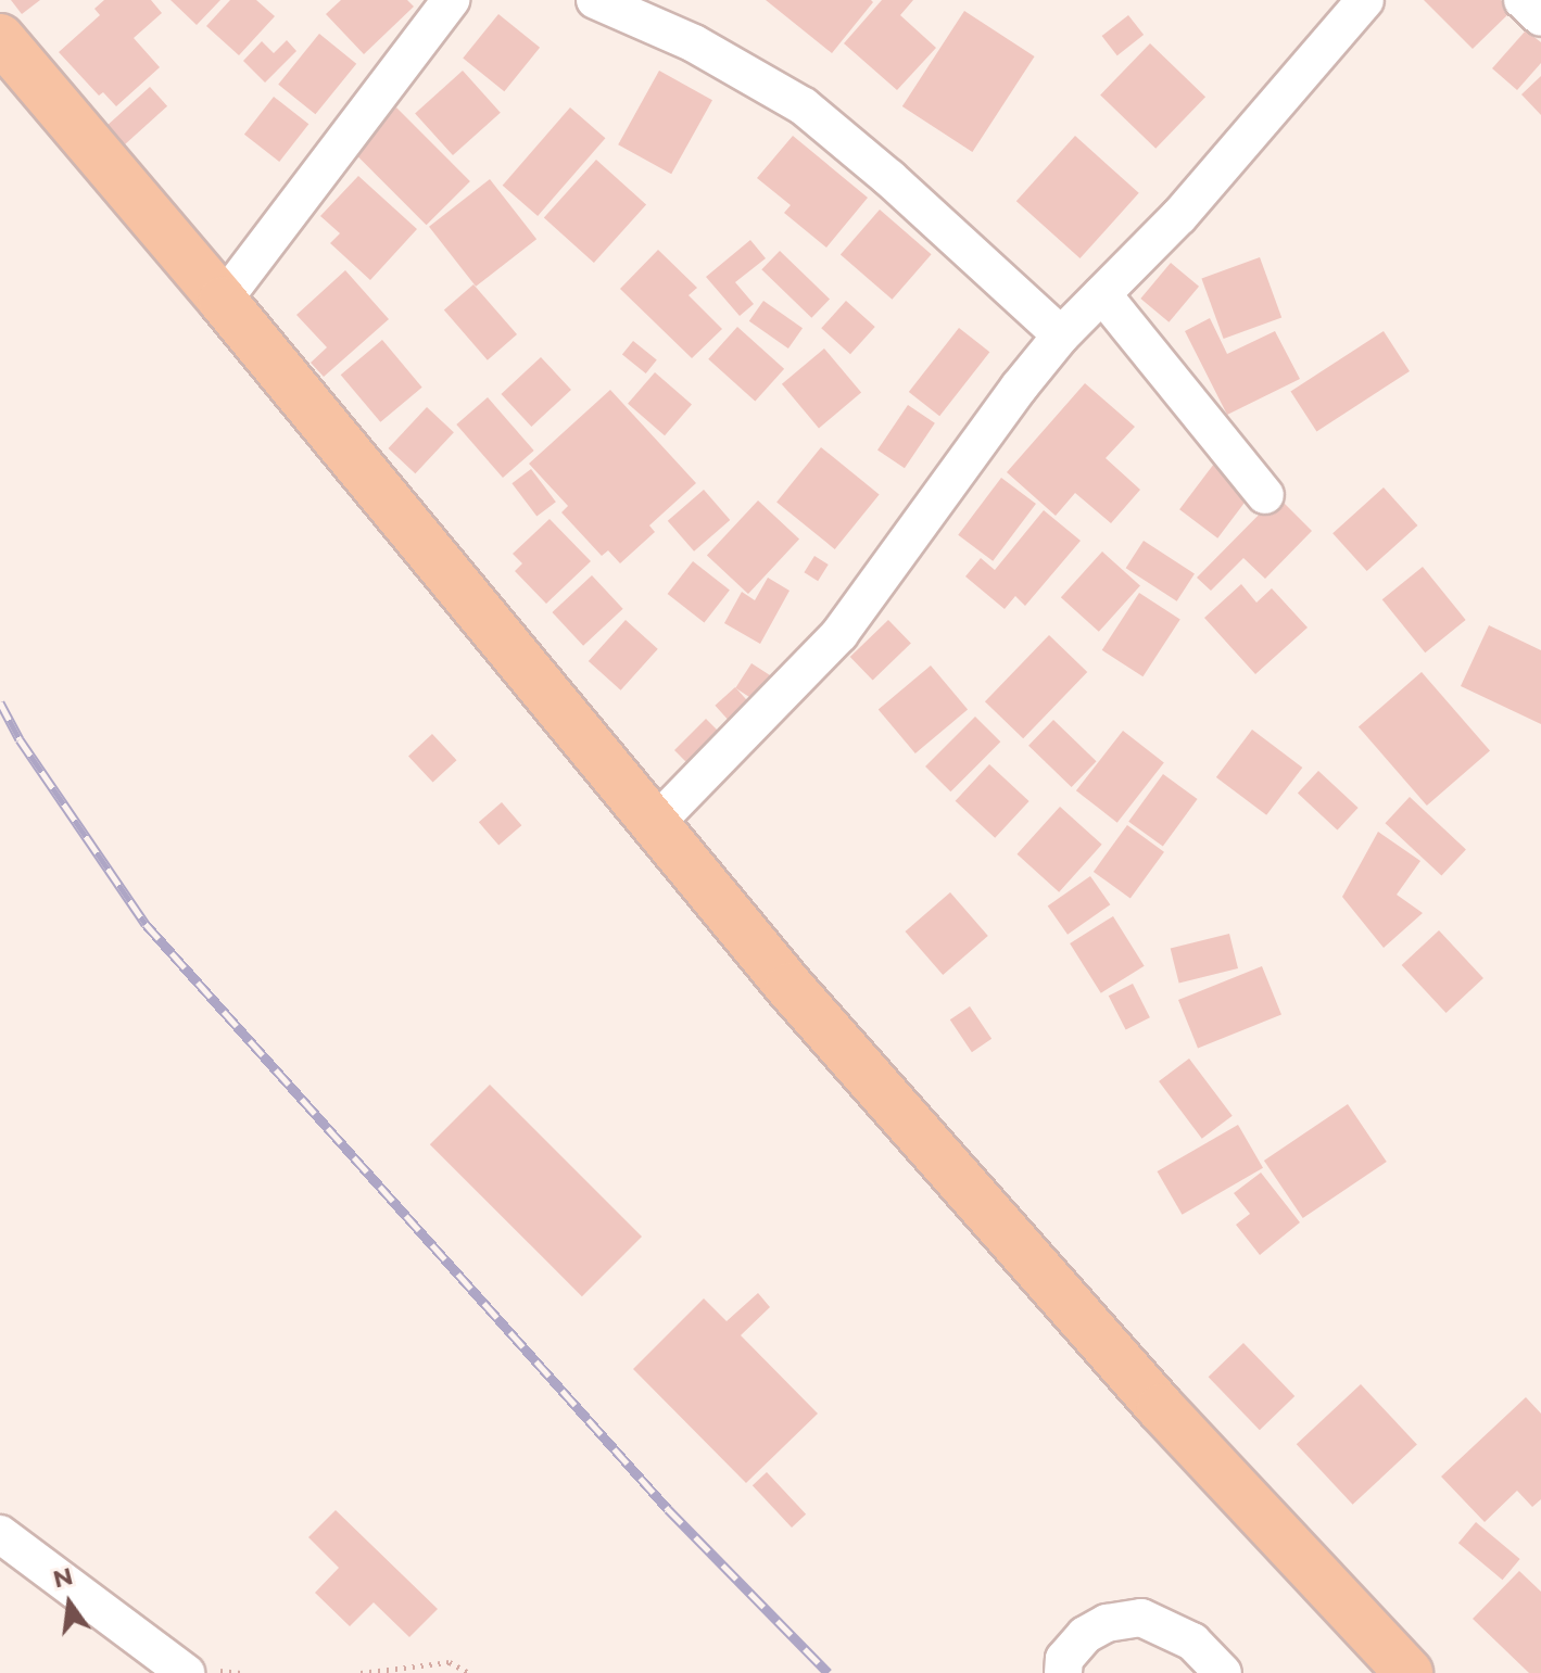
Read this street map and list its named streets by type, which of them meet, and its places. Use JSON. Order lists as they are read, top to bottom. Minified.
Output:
{"north":"top"}
